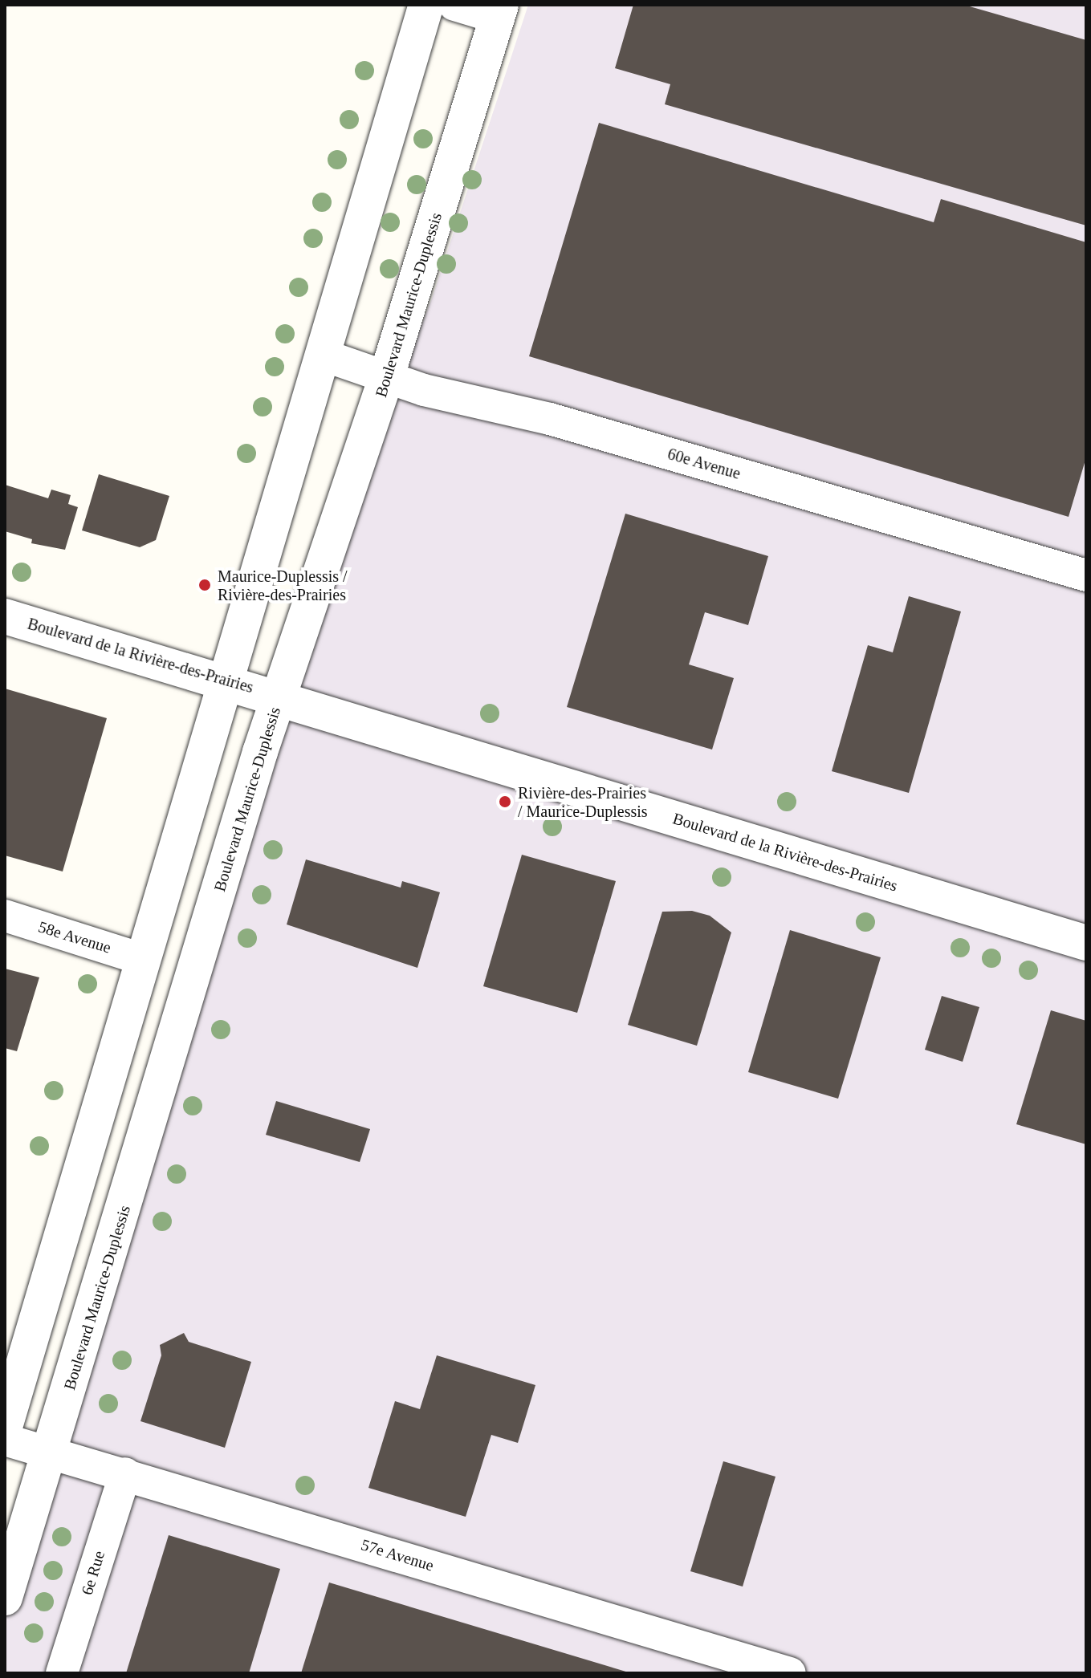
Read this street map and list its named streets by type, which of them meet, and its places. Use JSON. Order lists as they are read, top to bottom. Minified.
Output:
{"streets":{"street":["Boulevard Maurice-Duplessis","60e Avenue","Boulevard de la Rivière-des-Prairies","58e Avenue","57e Avenue","6e Rue"]},"crossings":[["Boulevard Maurice-Duplessis","60e Avenue"],["Boulevard Maurice-Duplessis","Boulevard de la Rivière-des-Prairies"],["Boulevard Maurice-Duplessis","57e Avenue"],["57e Avenue","6e Rue"]],"places":["Maurice-Duplessis / Rivière-des-Prairies","Rivière-des-Prairies / Maurice-Duplessis"]}
